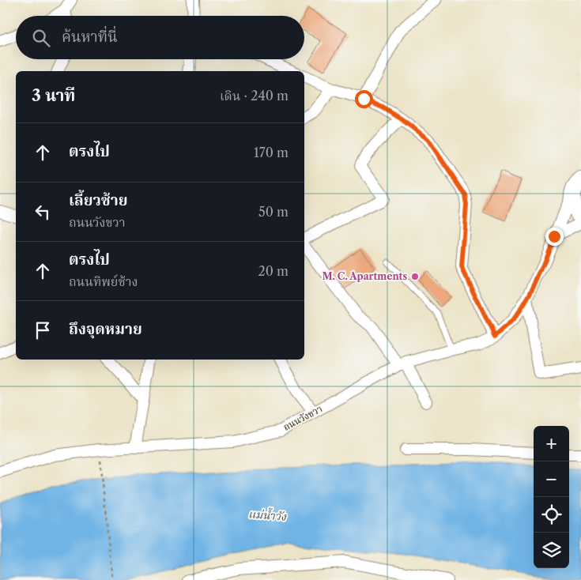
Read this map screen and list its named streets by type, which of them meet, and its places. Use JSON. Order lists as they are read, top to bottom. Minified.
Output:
{"streets":{"street":["ถนนวังขวา"]},"water":["แม่น้ำวัง"],"places":["M. C. Apartments"],"page":{"search":"ค้นหาที่นี่","heading":["3 นาที","เดิน · 240 m"],"list":[["ตรงไป","170 m"],["เลี้ยวซ้าย","ถนนวังขวา","50 m"],["ตรงไป","ถนนทิพย์ช้าง","20 m"],"ถึงจุดหมาย"],"map_buttons":["+","−"]}}
